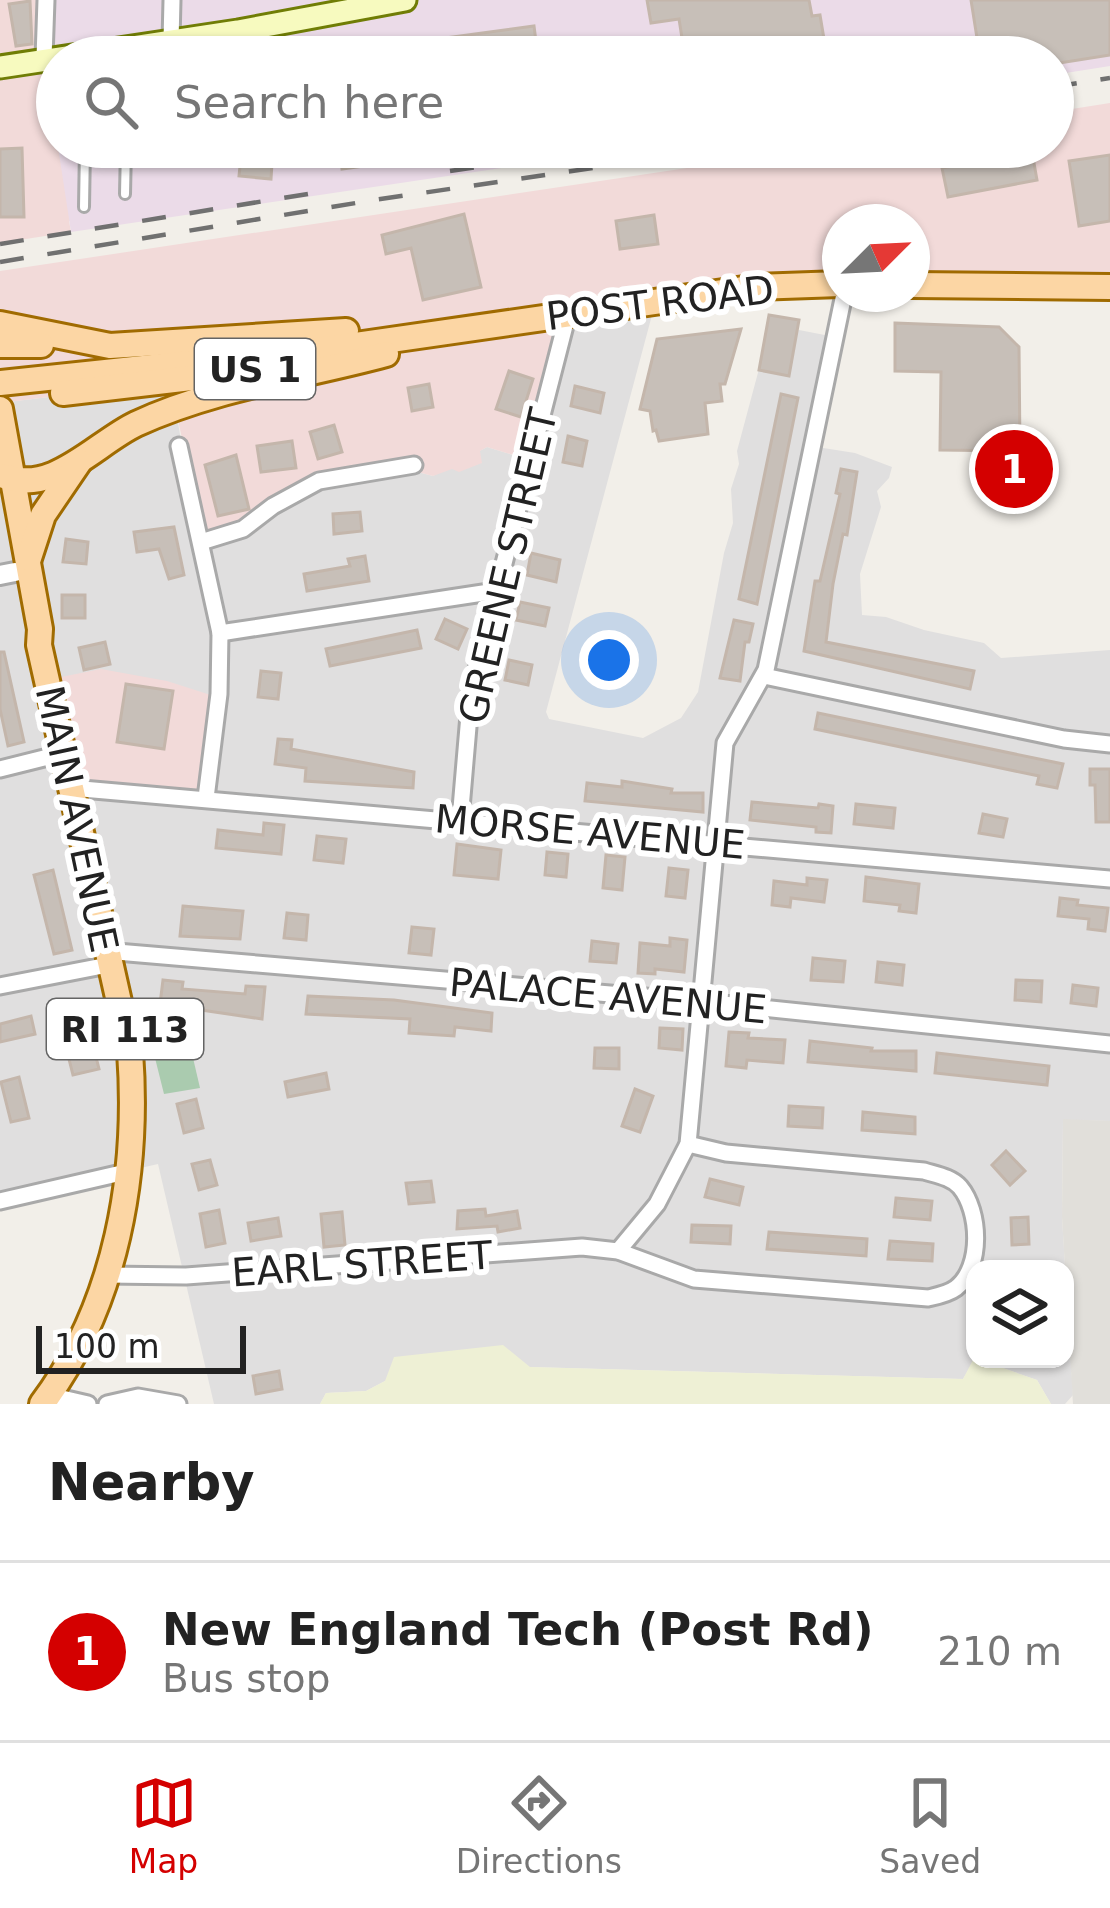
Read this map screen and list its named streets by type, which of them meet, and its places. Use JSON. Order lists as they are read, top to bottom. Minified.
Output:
{"streets":{"main road":["POST ROAD","US 1","MAIN AVENUE","RI 113"],"street":["GREENE STREET","MORSE AVENUE","PALACE AVENUE","EARL STREET"]},"crossings":[["POST ROAD","GREENE STREET"],["POST ROAD","MAIN AVENUE"],["GREENE STREET","MORSE AVENUE"],["MAIN AVENUE","MORSE AVENUE"],["MAIN AVENUE","PALACE AVENUE"],["MAIN AVENUE","EARL STREET"]],"scale_bar":"100 m","north":"top right","page":{"search":"Search here","pins":"1","scale":"100 m","heading":"Nearby","list":[{"mark":"1","name":"New England Tech (Post Rd)","note":"Bus stop","value":"210 m"}],"nav":["Map","Directions","Saved"]}}
